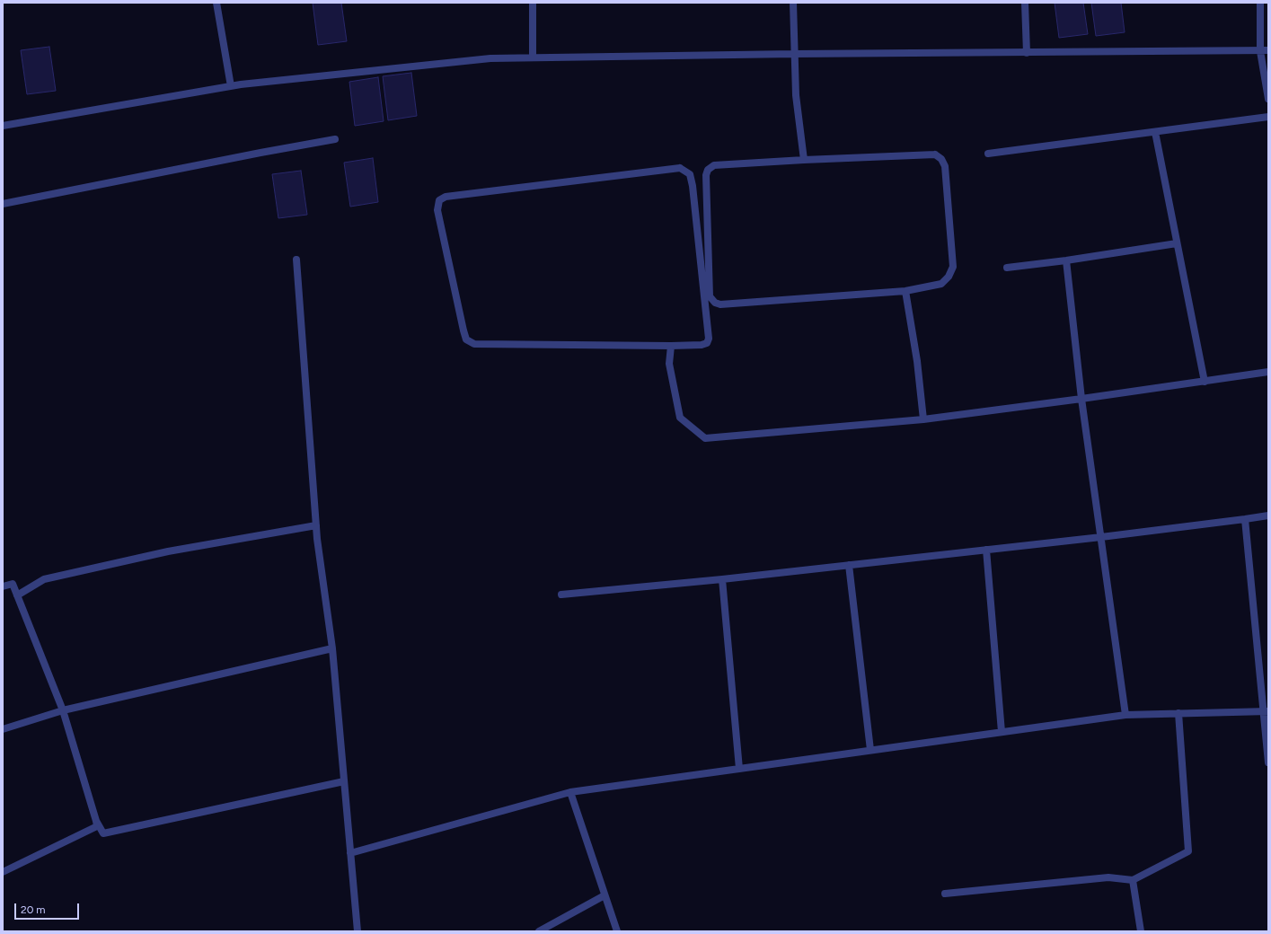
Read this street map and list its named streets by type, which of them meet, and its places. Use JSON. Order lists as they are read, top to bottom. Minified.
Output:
{"scale_bar":"20 m"}
